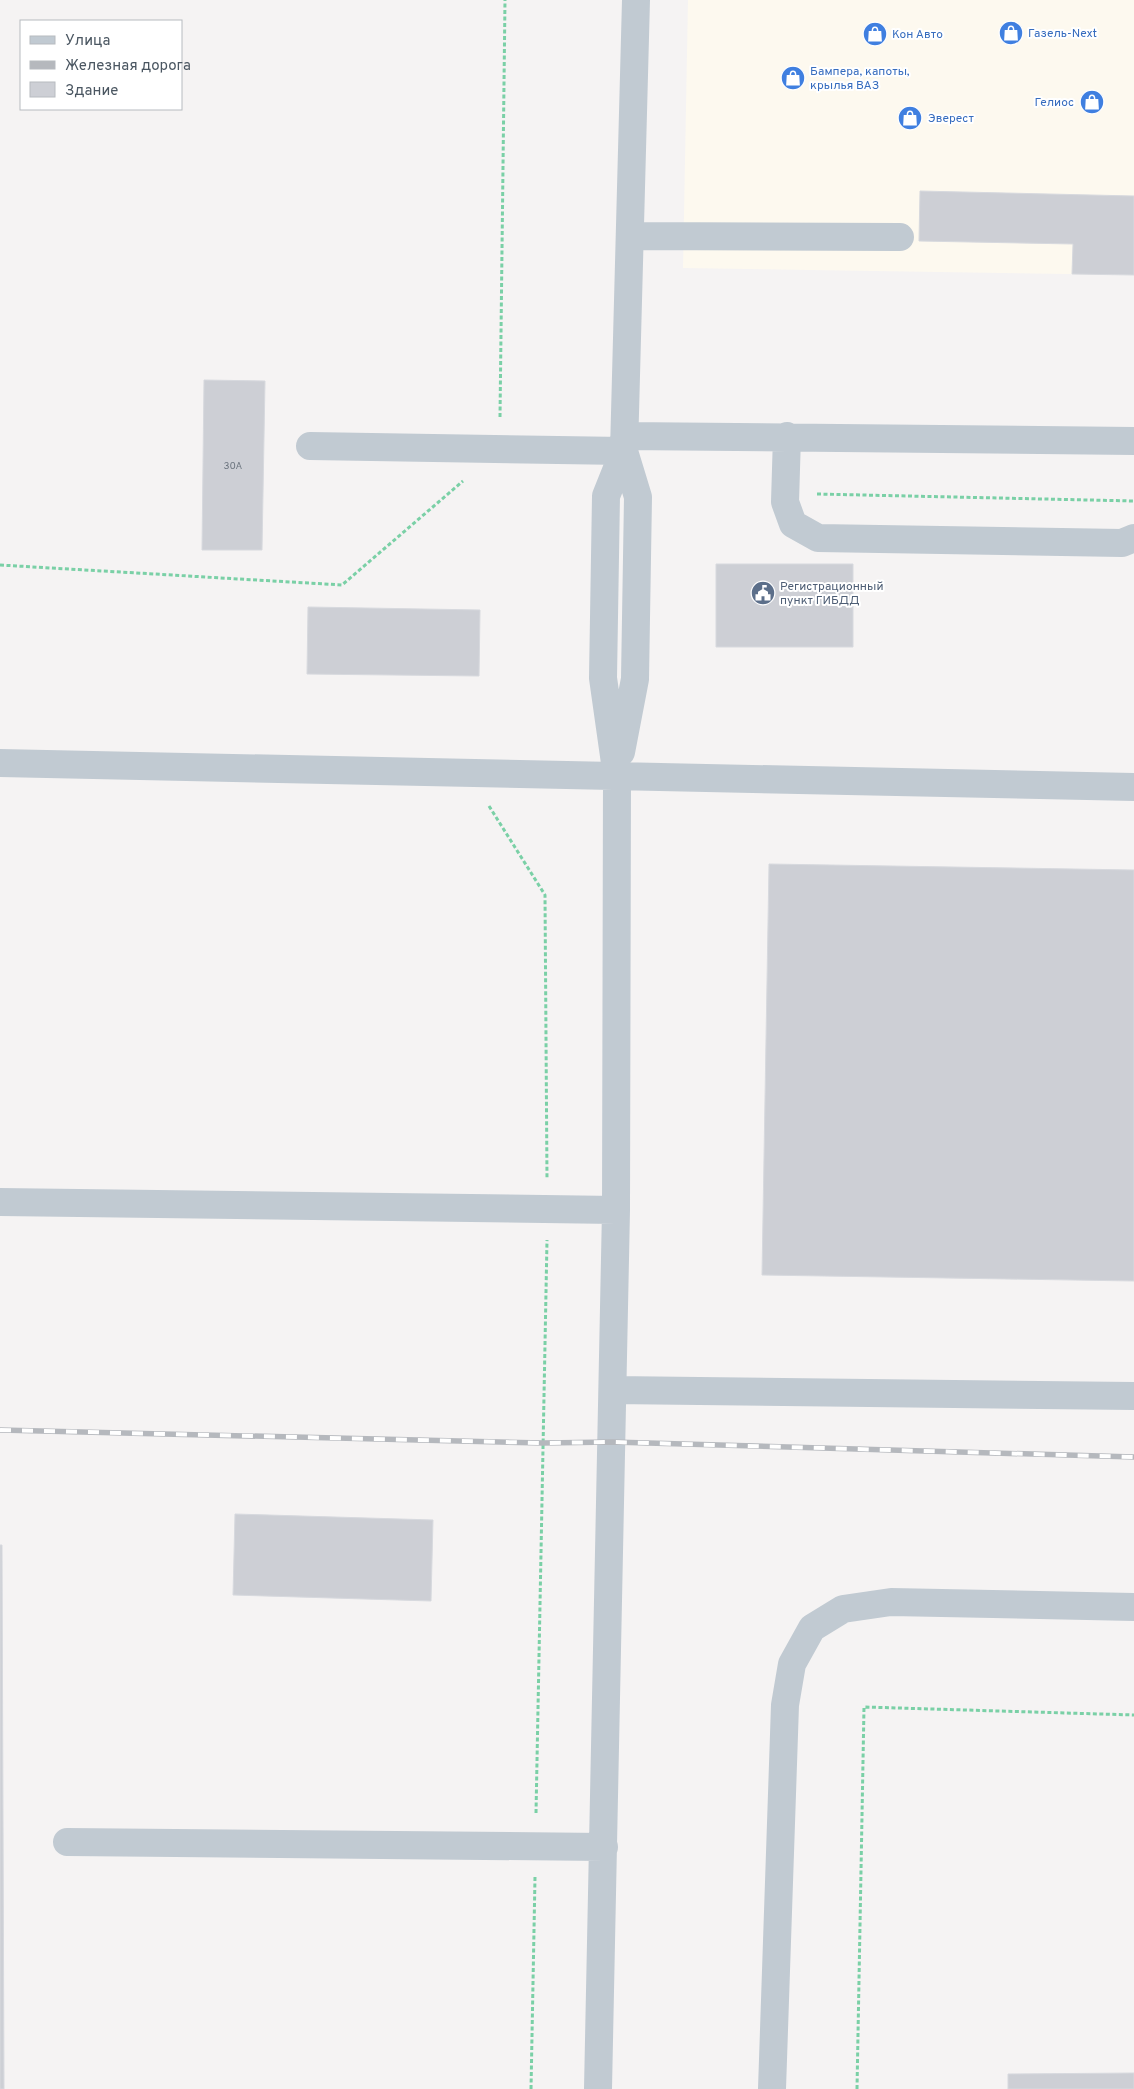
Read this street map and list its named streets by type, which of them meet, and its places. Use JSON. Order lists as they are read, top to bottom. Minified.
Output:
{"places":{"shop":["Газель-Next","Кон Авто","Бампера, капоты, крылья ВАЗ","Гелиос","Эверест"],"public building":["Регистрационный пункт ГИБДД"]},"house_numbers":["30А"],"legend":["Улица","Железная дорога","Здание"]}
